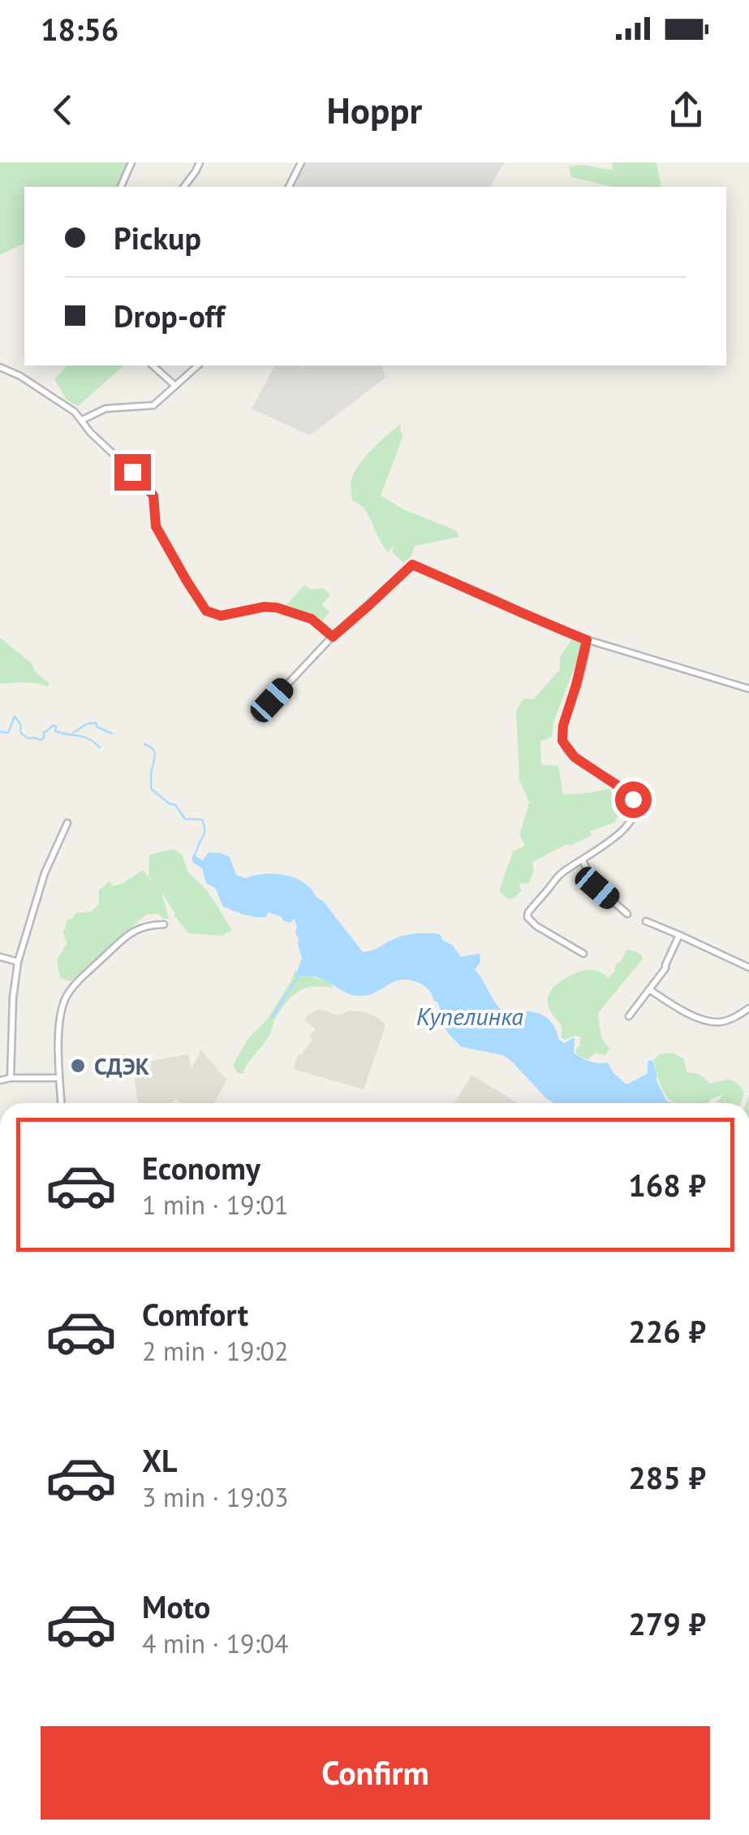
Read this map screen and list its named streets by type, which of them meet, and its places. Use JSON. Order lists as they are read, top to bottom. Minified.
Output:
{"water":["Купелинка"],"places":["СДЭК"],"page":{"status":"18:56","header":"Hoppr","banner":["Pickup","Drop-off"],"list":[{"name":"Economy","note":"1 min · 19:01","value":"168 ₽"},{"name":"Comfort","note":"2 min · 19:02","value":"226 ₽"},{"name":"XL","note":"3 min · 19:03","value":"285 ₽"},{"name":"Moto","note":"4 min · 19:04","value":"279 ₽"}],"buttons":"Confirm"}}
